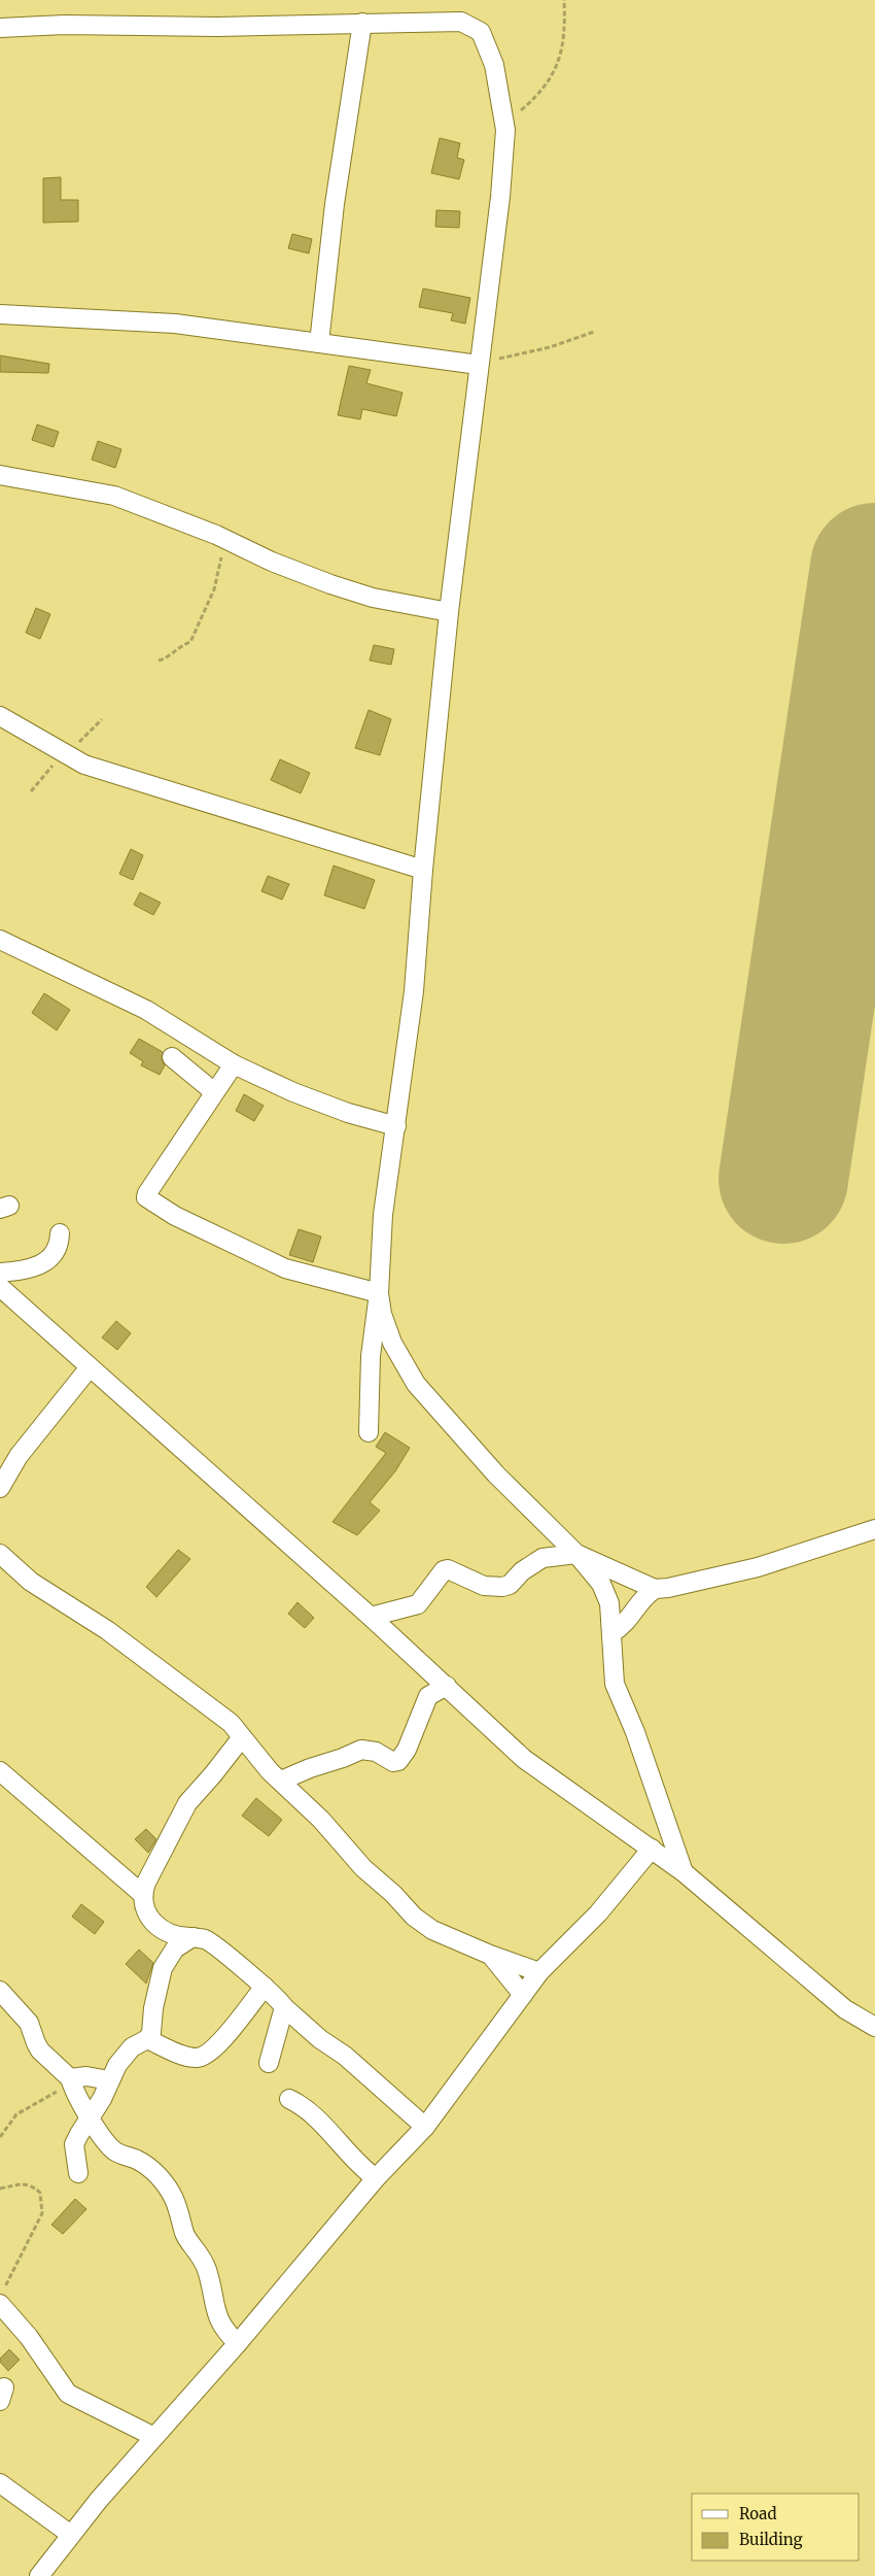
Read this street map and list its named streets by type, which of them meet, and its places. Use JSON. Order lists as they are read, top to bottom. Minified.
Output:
{"legend":["Road","Building"]}
